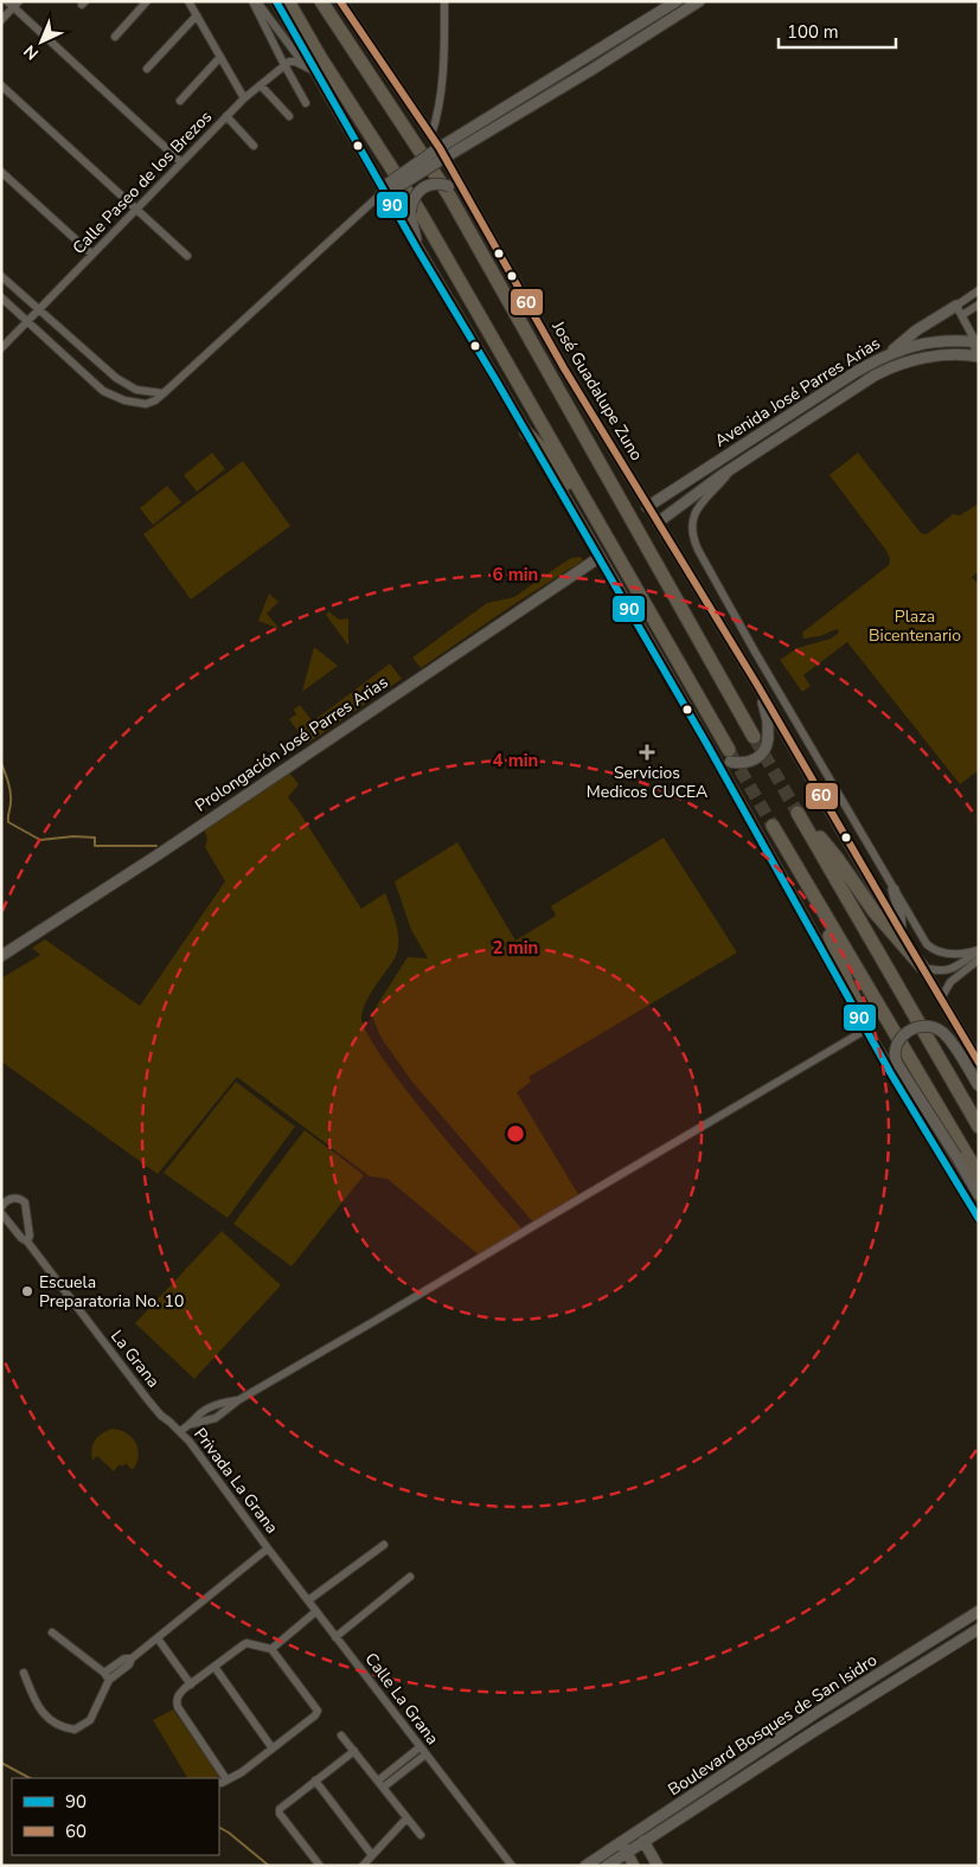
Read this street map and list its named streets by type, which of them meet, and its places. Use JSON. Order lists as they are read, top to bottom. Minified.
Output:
{"streets":{"main road":["José Guadalupe Zuno","Avenida José Parres Arias","Prolongación José Parres Arias","Boulevard Bosques de San Isidro"],"street":["Calle Paseo de los Brezos","La Grana","Privada La Grana","Calle La Grana"]},"crossings":[["José Guadalupe Zuno","Avenida José Parres Arias"],["La Grana","Privada La Grana"],["Privada La Grana","Calle La Grana"]],"parks":["Plaza Bicentenario"],"places":{"health":["Servicios Medicos CUCEA"],"other":["Escuela Preparatoria No. 10"]},"lines":["transit line 90","transit line 60"],"legend":["90","60"],"scale_bar":"100 m","north":"bottom left","rings":["6 min","4 min","2 min"]}
